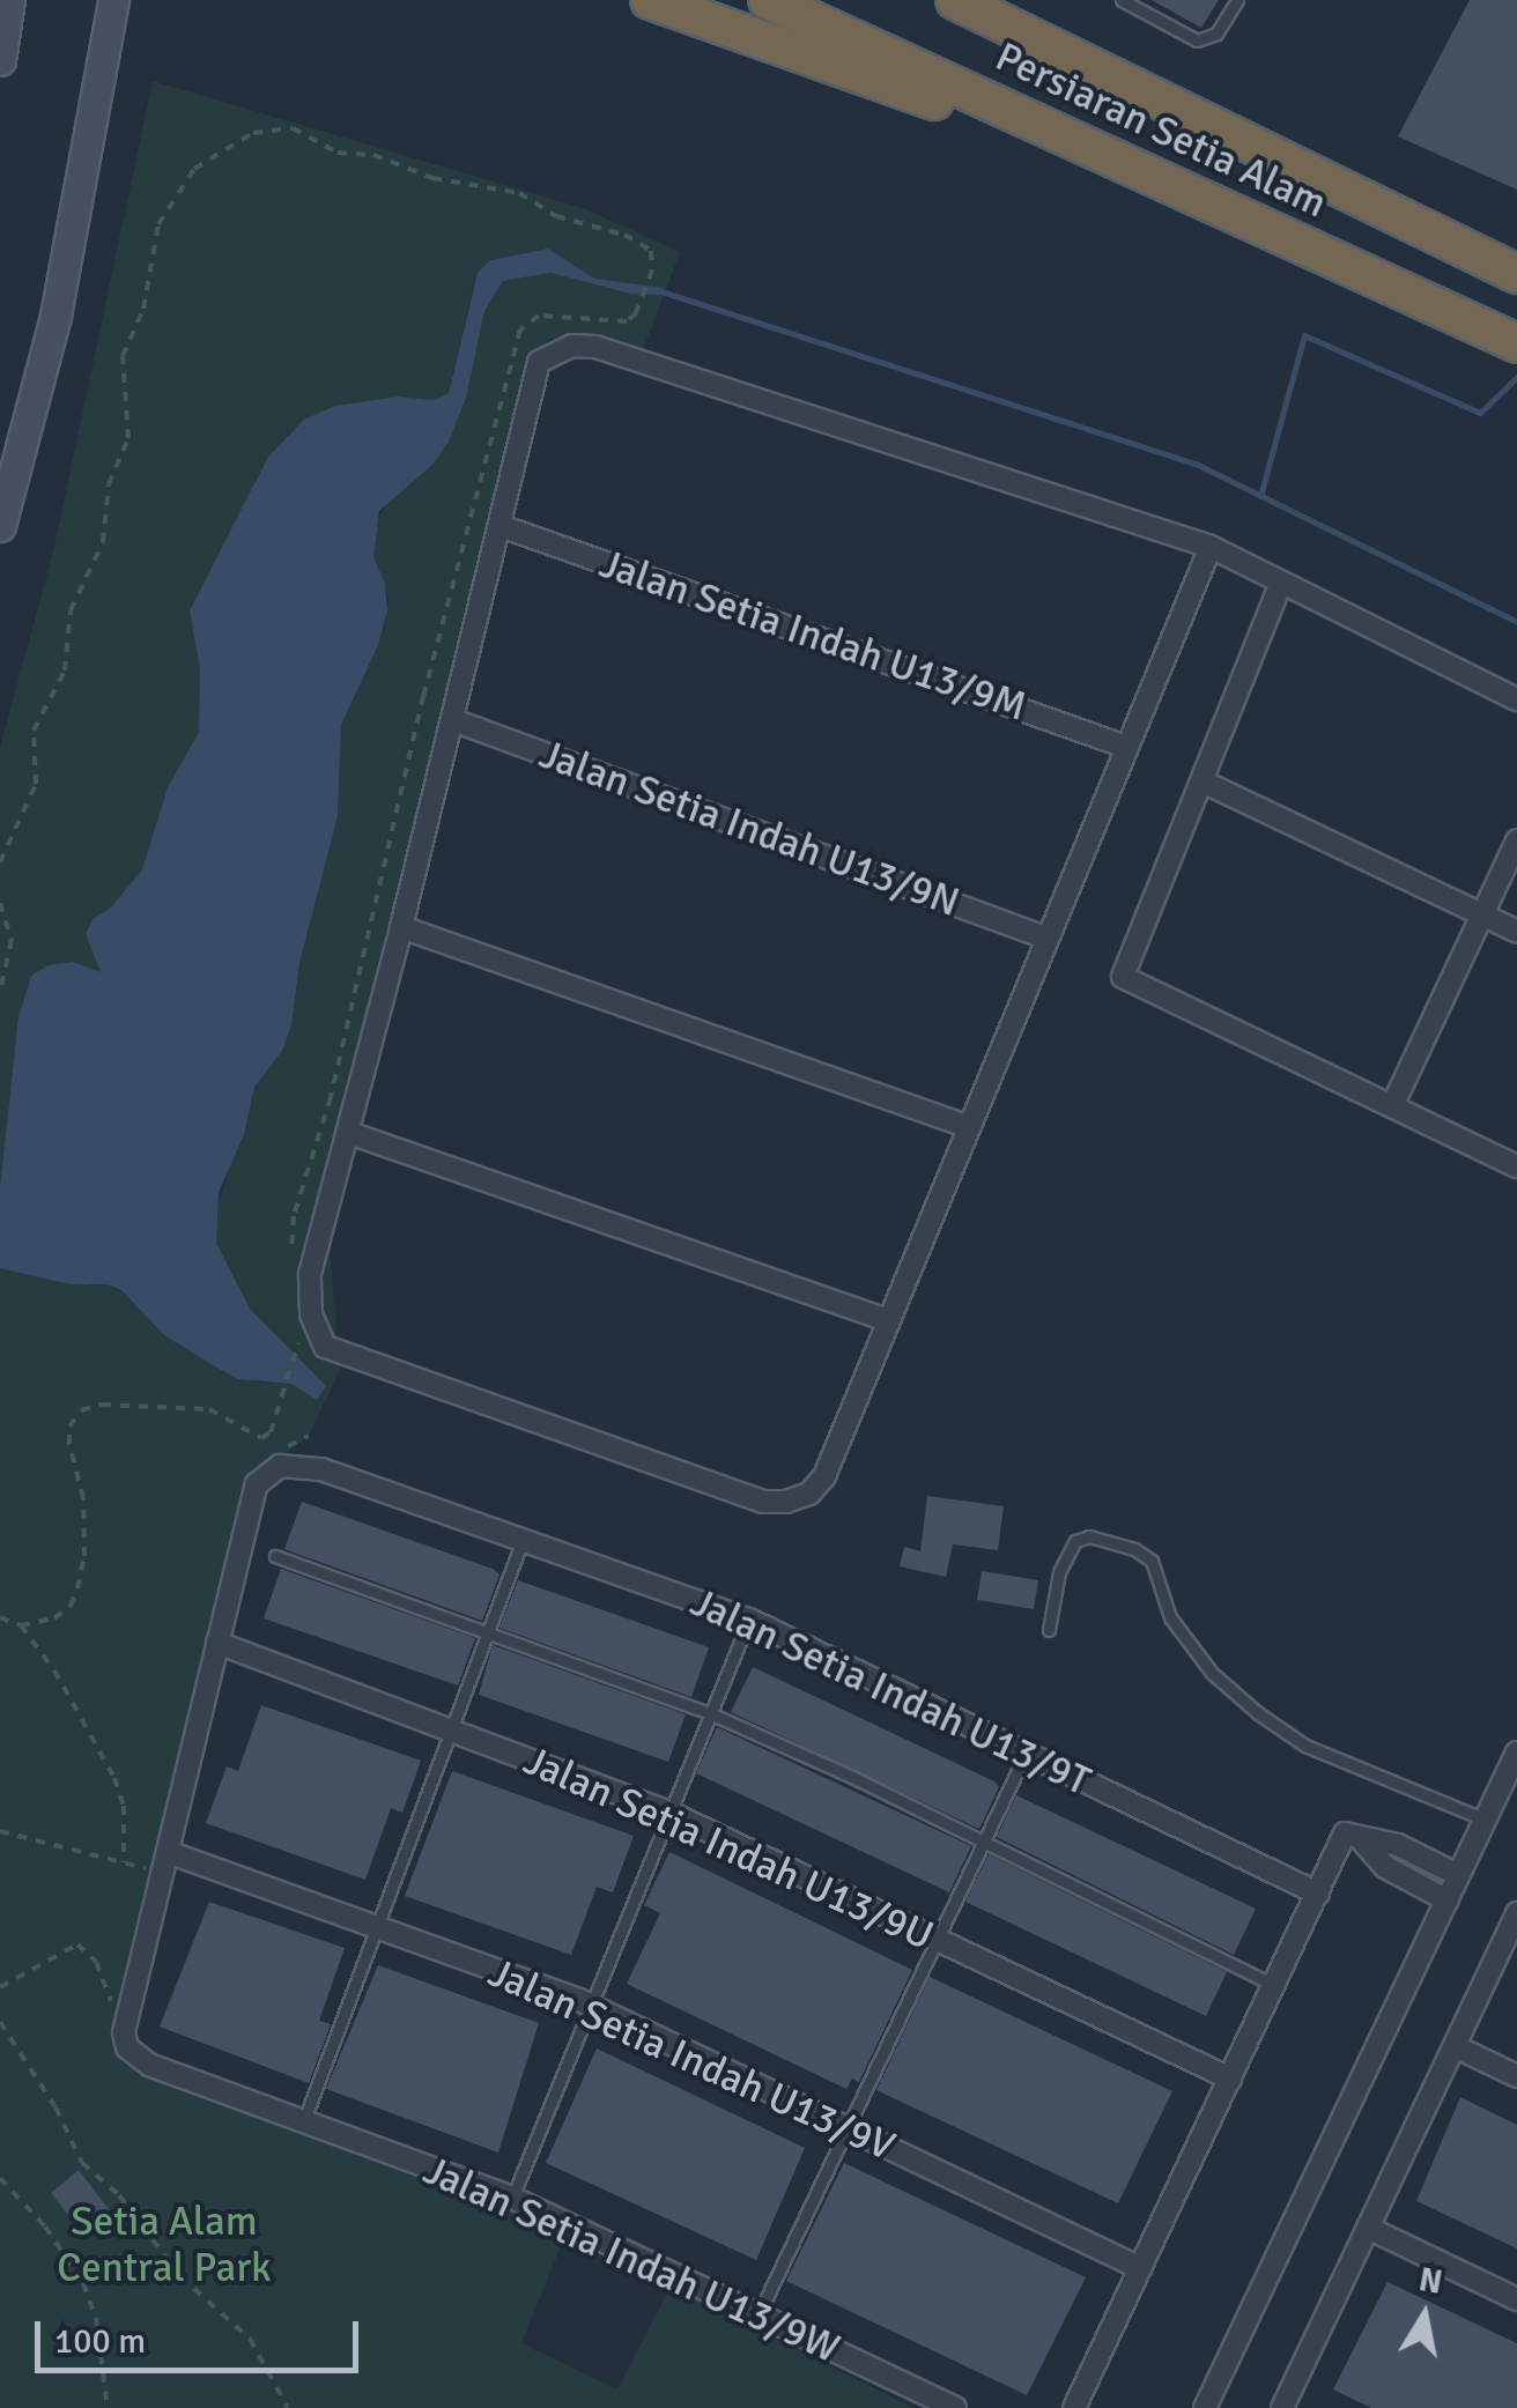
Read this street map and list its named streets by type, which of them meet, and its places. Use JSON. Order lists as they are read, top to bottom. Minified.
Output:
{"streets":{"highway":["Persiaran Setia Alam"],"street":["Jalan Setia Indah U13/9M","Jalan Setia Indah U13/9N","Jalan Setia Indah U13/9T","Jalan Setia Indah U13/9U","Jalan Setia Indah U13/9V","Jalan Setia Indah U13/9W"]},"crossings":[["Jalan Setia Indah U13/9T","Jalan Setia Indah U13/9U"],["Jalan Setia Indah U13/9V","Jalan Setia Indah U13/9W"]],"parks":["Setia Alam Central Park"],"scale_bar":"100 m","north":"top"}
